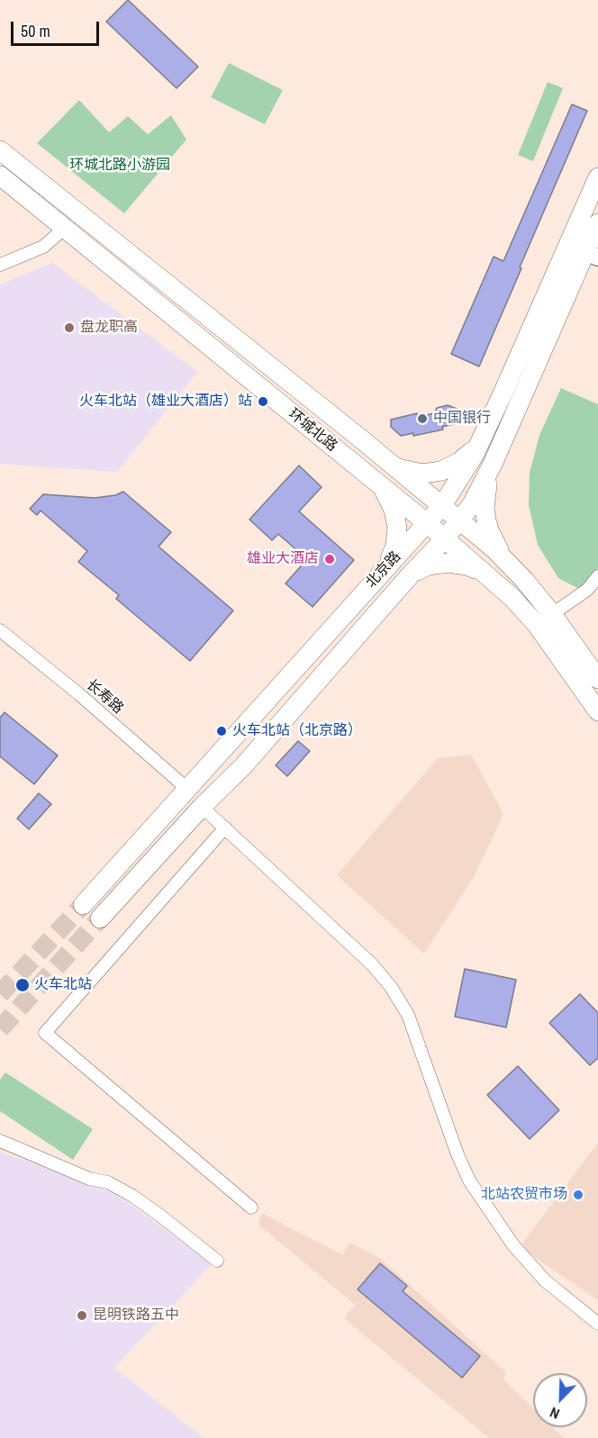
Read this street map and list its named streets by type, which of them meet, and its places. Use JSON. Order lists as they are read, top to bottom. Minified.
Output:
{"streets":{"main road":["环城北路","北京路"],"street":["长寿路"]},"crossings":[["环城北路","北京路"],["北京路","长寿路"]],"parks":["环城北路小游园"],"places":["盘龙职高","火车北站（雄业大酒店）站","中国银行","雄业大酒店","火车北站（北京路）","火车北站","北站农贸市场","昆明铁路五中"],"scale_bar":"50 m","north":"bottom left"}
